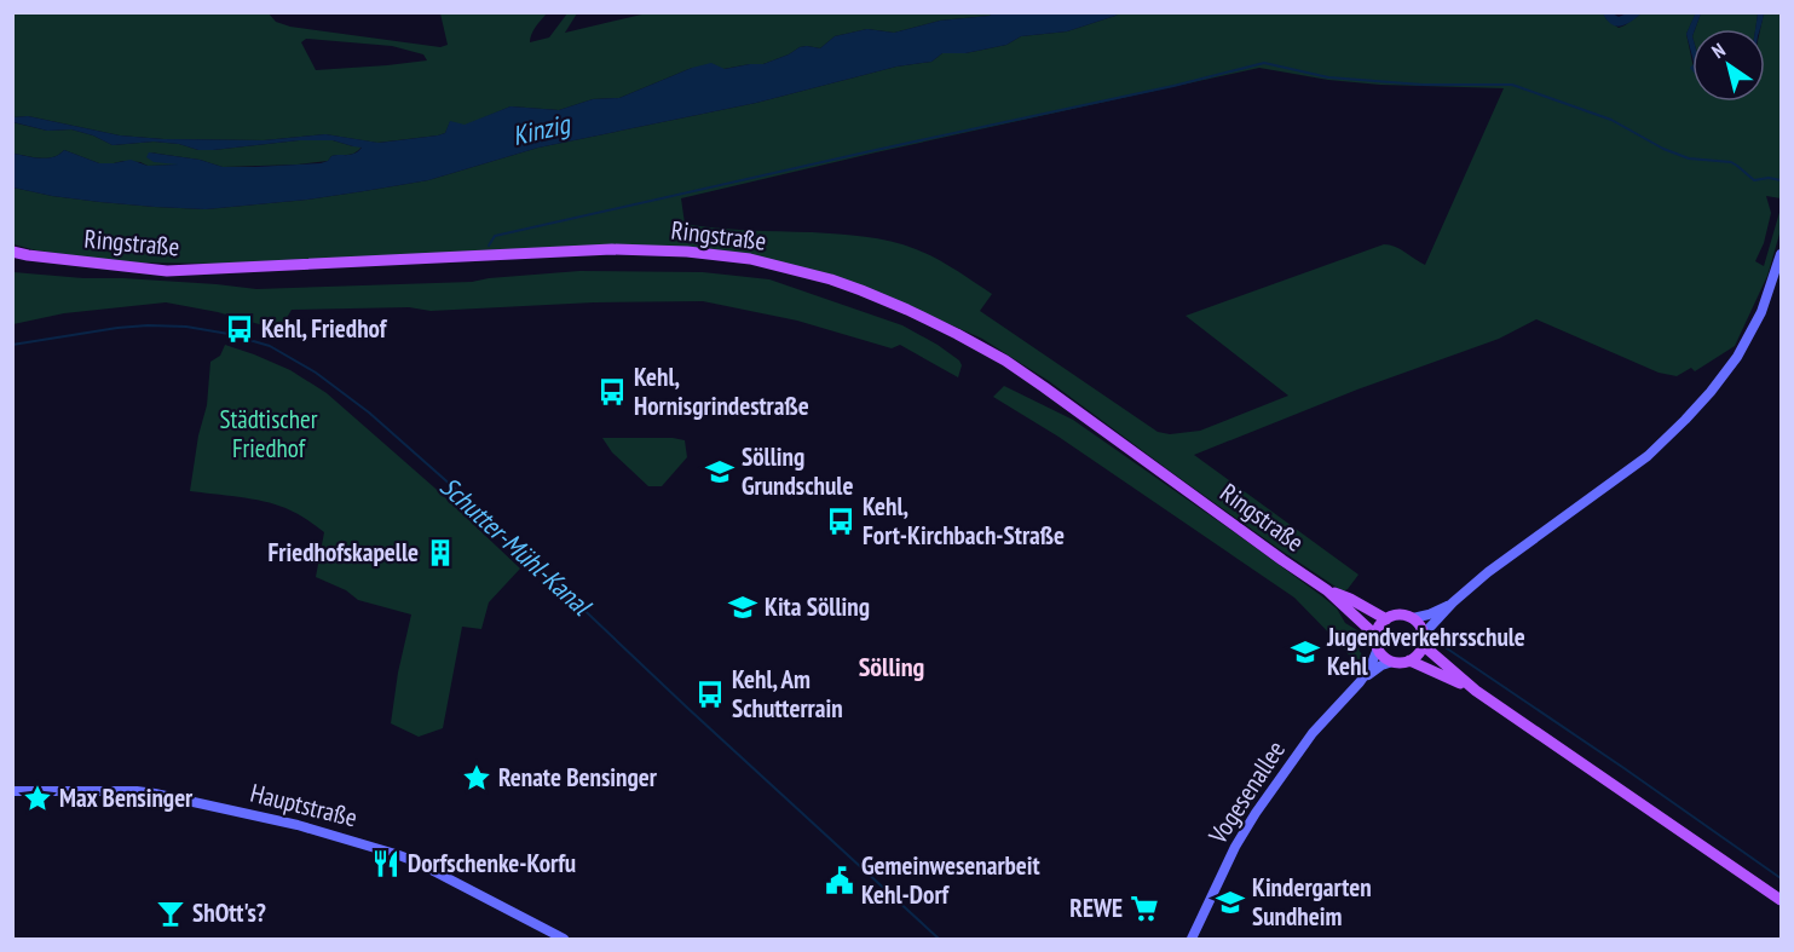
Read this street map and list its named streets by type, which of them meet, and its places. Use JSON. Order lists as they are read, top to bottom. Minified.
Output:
{"streets":{"main road":["Ringstraße"],"street":["Vogesenallee","Hauptstraße"]},"crossings":[["Ringstraße","Vogesenallee"]],"districts":["Sölling"],"water":["Kinzig","Schutter-Mühl-Kanal"],"parks":["Städtischer Friedhof"],"places":{"bus stop":["Kehl, Friedhof","Kehl, Hornisgrindestraße","Kehl, Fort-Kirchbach-Straße","Kehl, Am Schutterrain"],"school or university":["Sölling Grundschule","Kita Sölling","Jugendverkehrsschule Kehl","Kindergarten Sundheim"],"building":["Friedhofskapelle"],"place":["Renate Bensinger","Max Bensinger"],"restaurant":["Dorfschenke-Korfu"],"public building":["Gemeinwesenarbeit Kehl-Dorf"],"supermarket":["REWE"],"bar":["ShOtt's?"]},"north":"top left"}
